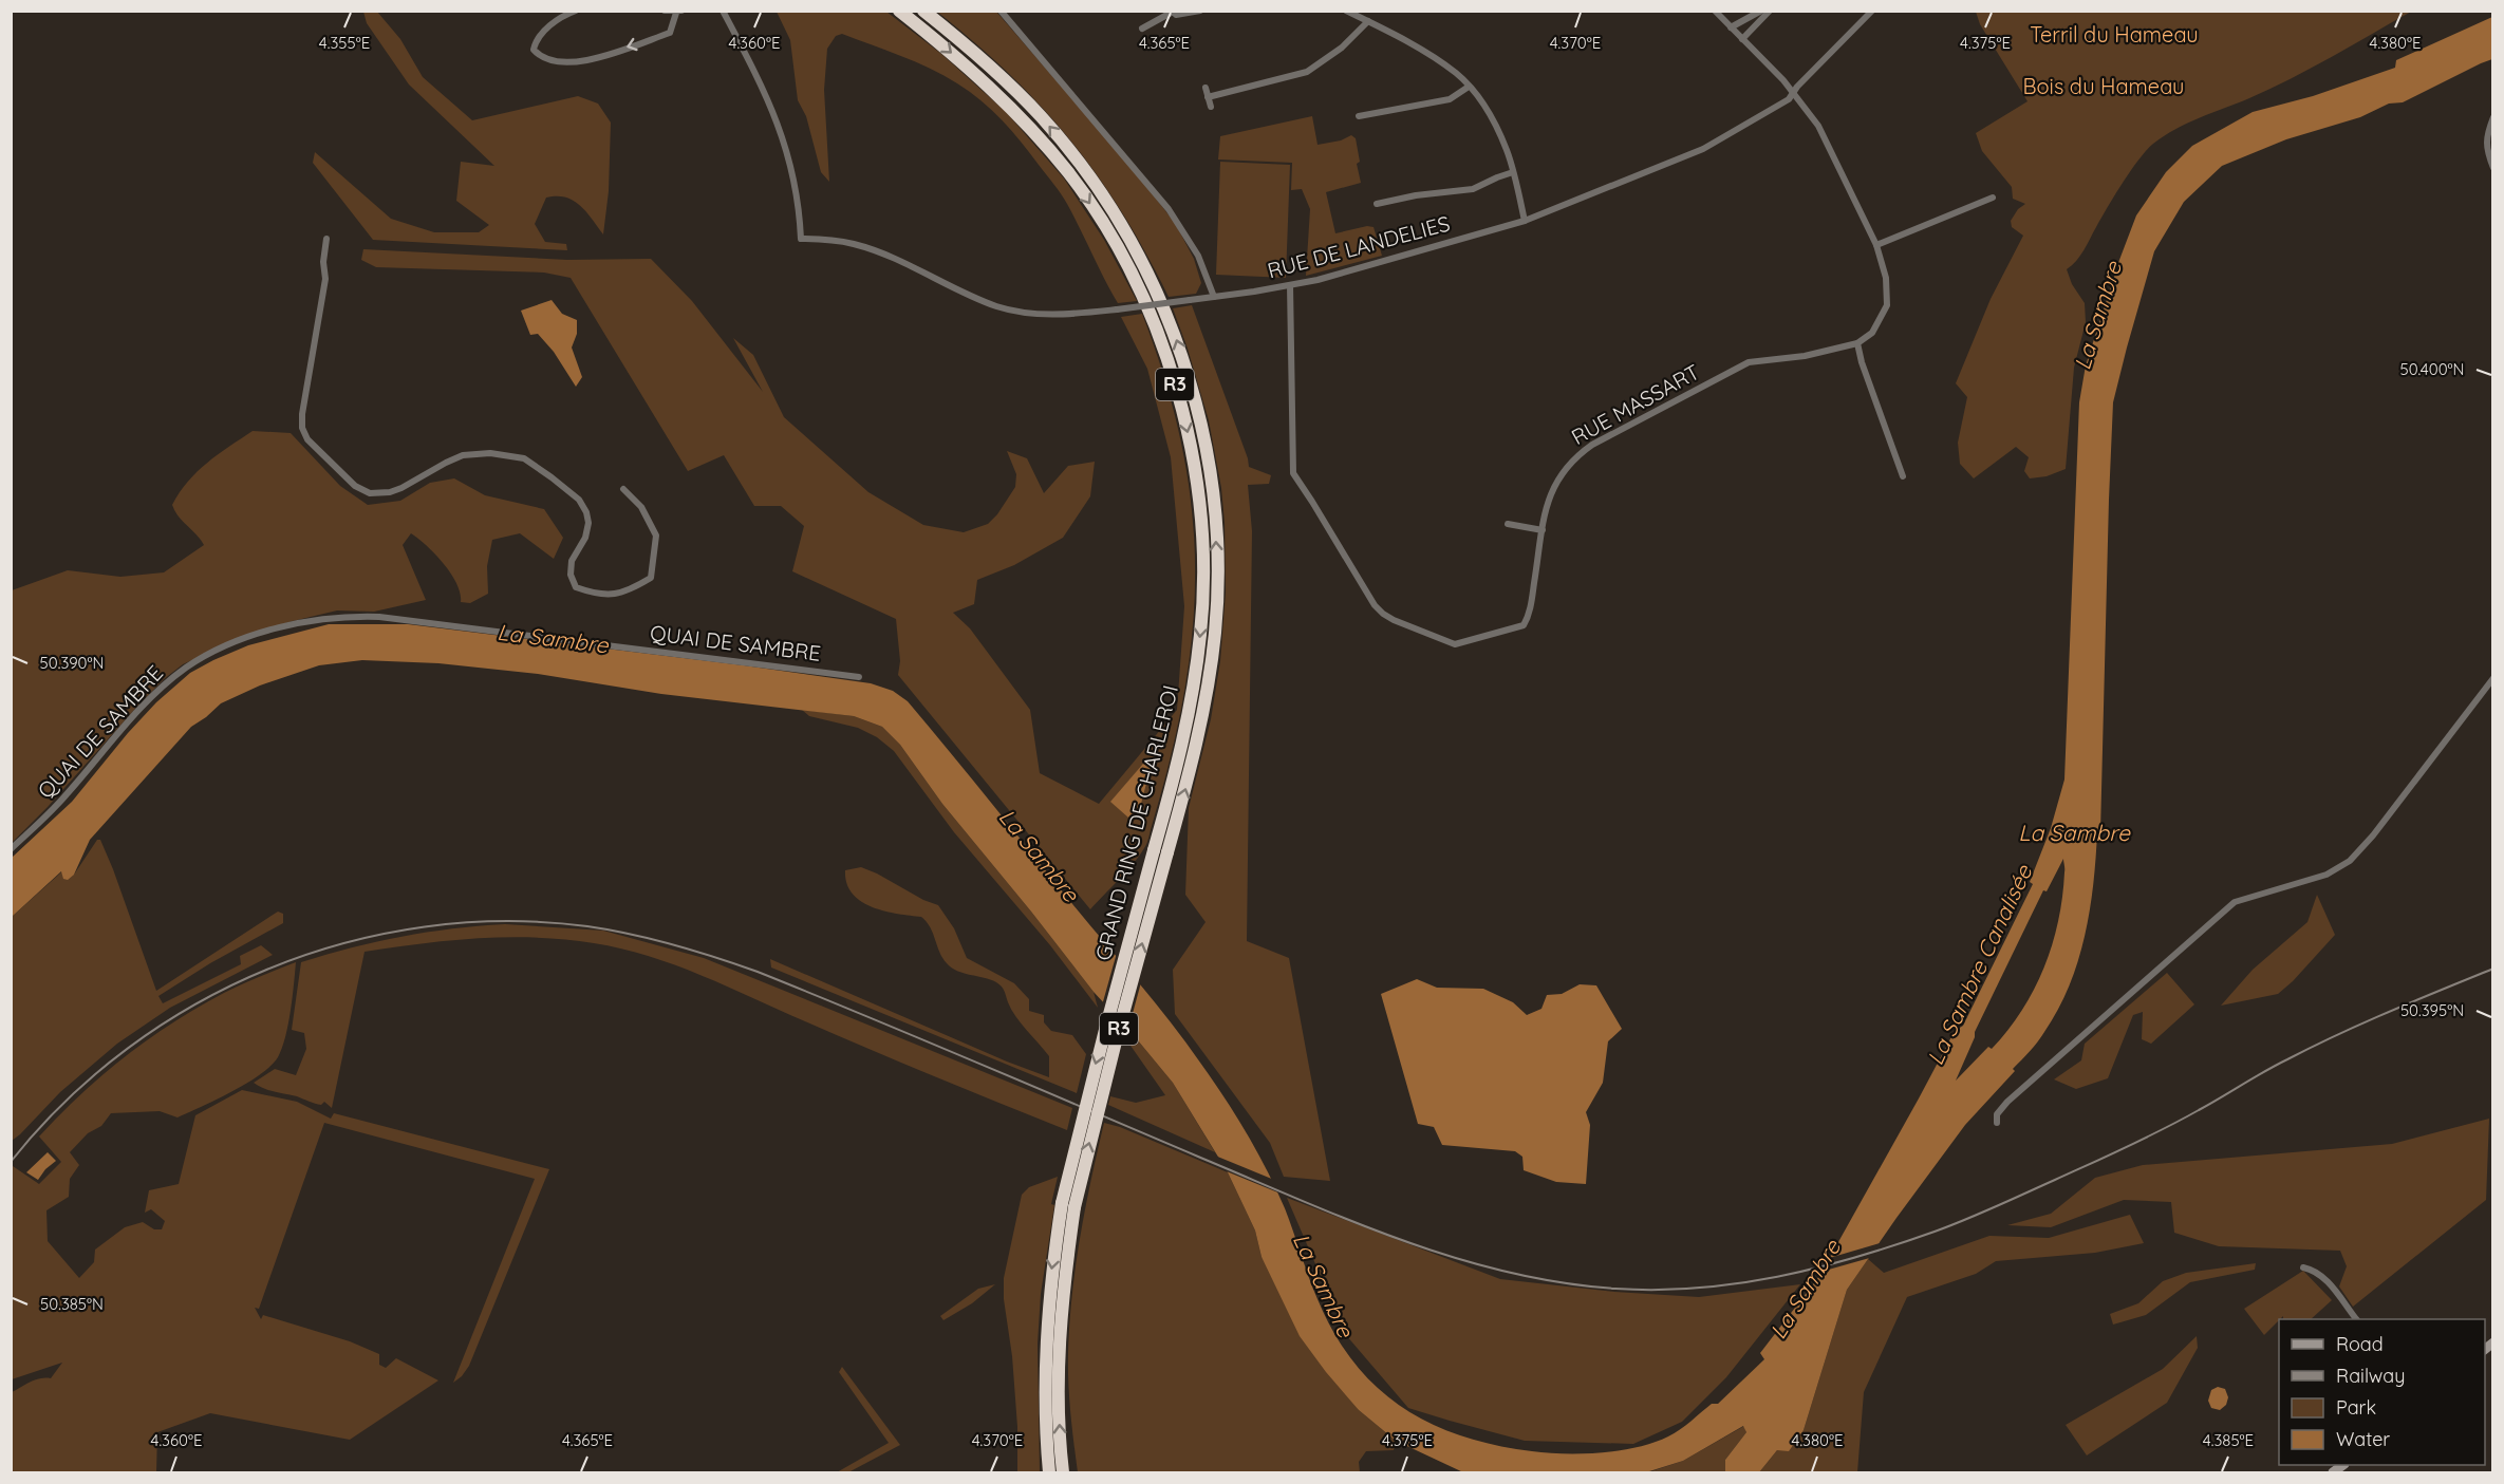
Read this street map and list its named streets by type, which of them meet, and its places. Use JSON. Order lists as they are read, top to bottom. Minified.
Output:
{"streets":{"highway":["R3","GRAND RING DE CHARLEROI"],"street":["RUE DE LANDELIES","RUE MASSART","QUAI DE SAMBRE"]},"crossings":[["RUE DE LANDELIES","RUE MASSART"]],"water":["La Sambre","La Sambre Canalisée"],"parks":["Terril du Hameau","Bois du Hameau"],"legend":["Road","Railway","Park","Water"],"coordinates":["4.355°E","4.360°E","4.365°E","4.370°E","4.375°E","4.380°E","50.400°N","50.390°N","50.395°N","50.385°N","4.385°E"]}
